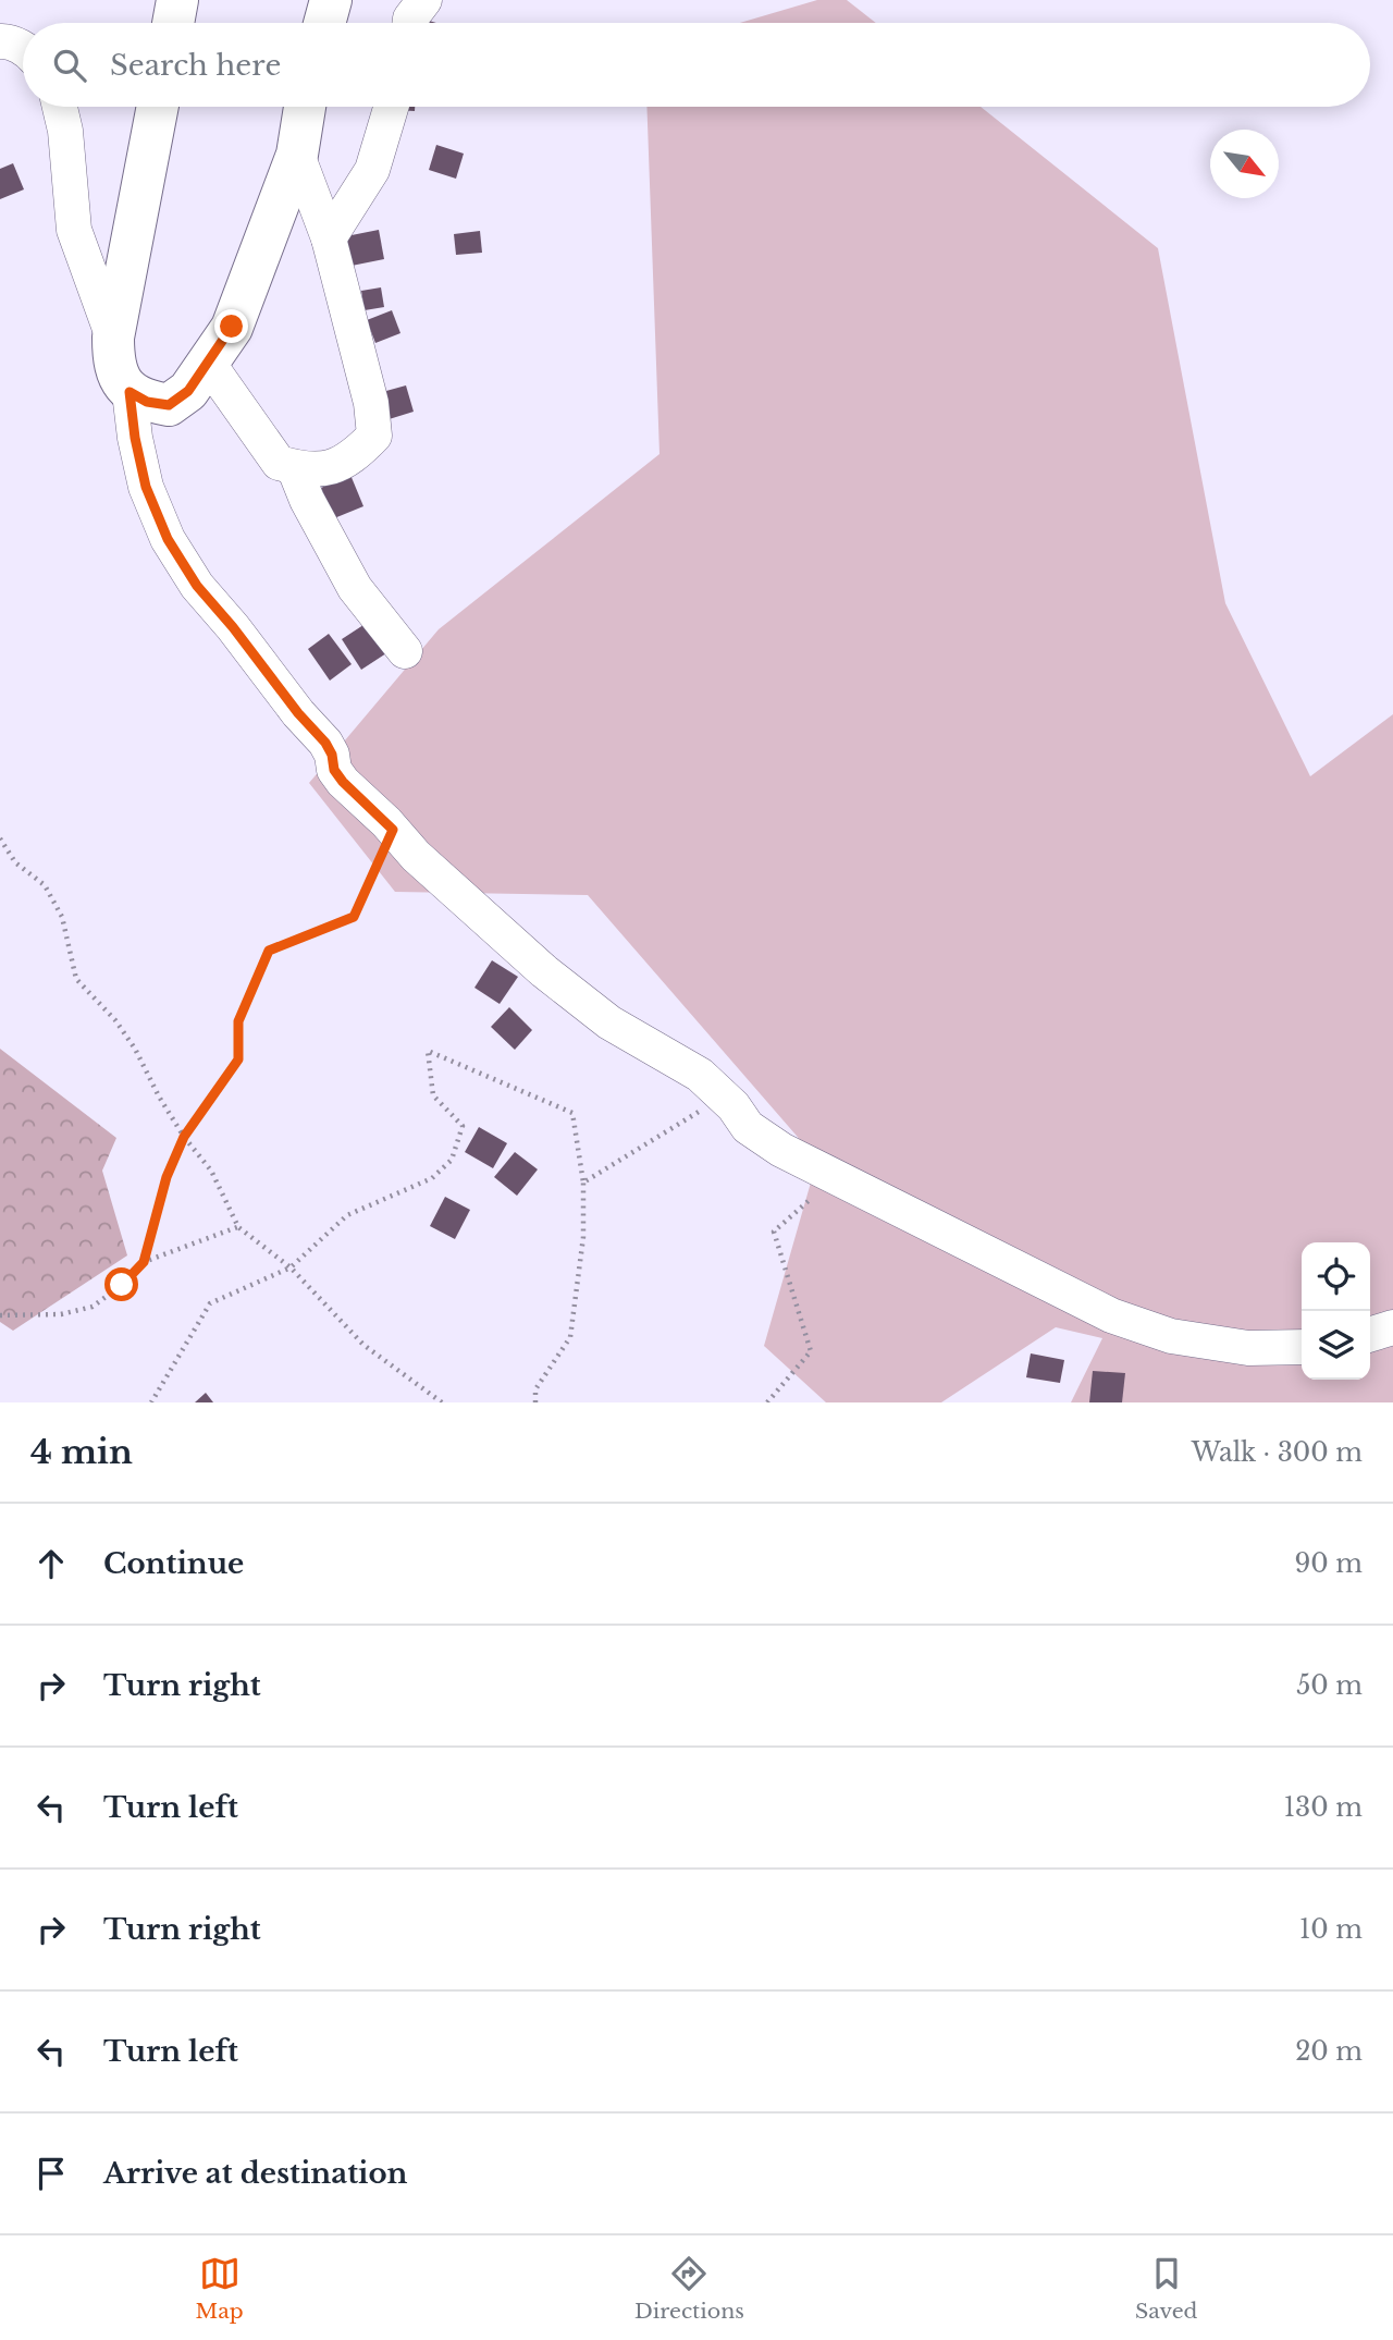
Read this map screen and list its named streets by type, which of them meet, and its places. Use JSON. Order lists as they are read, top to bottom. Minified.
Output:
{"north":"bottom right","page":{"search":"Search here","heading":["4 min","Walk · 300 m"],"list":[["Continue","90 m"],["Turn right","50 m"],["Turn left","130 m"],["Turn right","10 m"],["Turn left","20 m"],"Arrive at destination"],"nav":["Map","Directions","Saved"]}}
